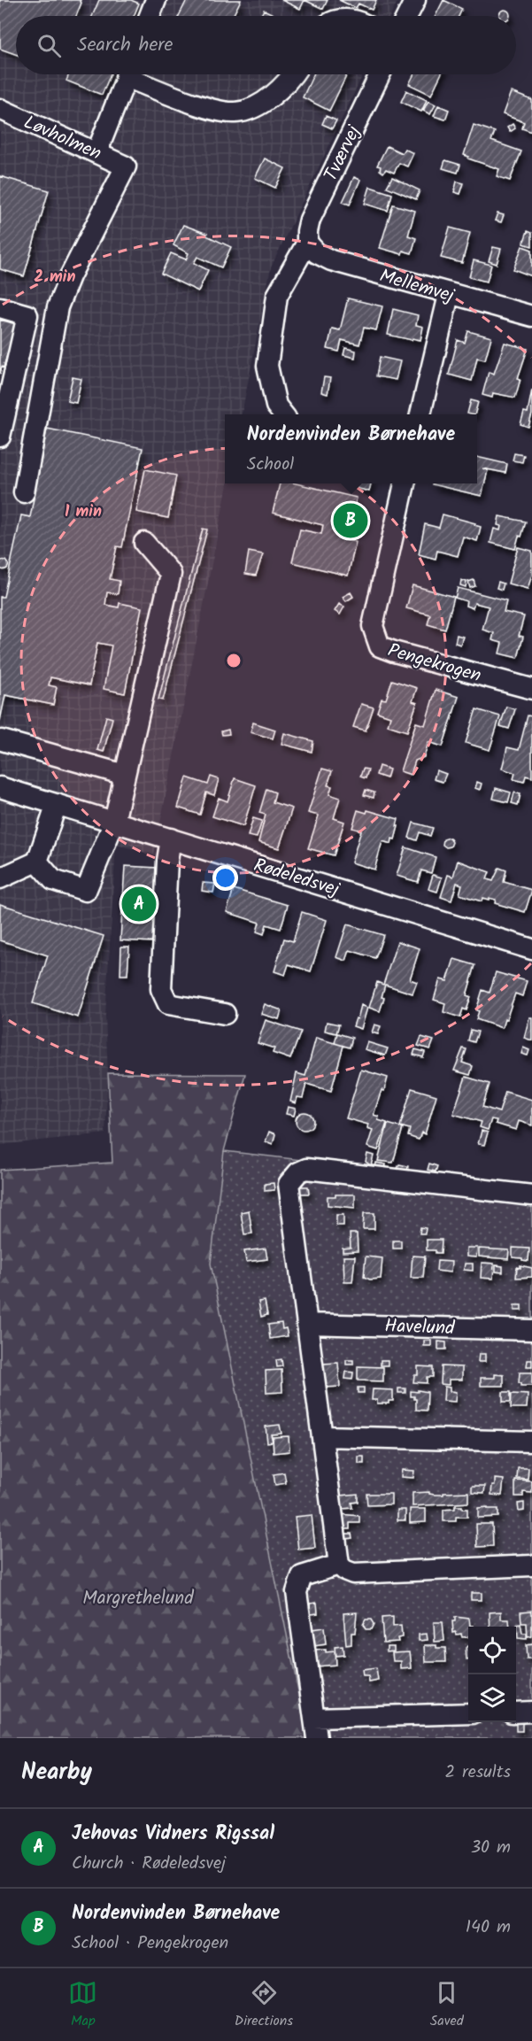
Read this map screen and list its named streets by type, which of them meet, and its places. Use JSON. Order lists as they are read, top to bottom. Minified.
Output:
{"streets":{"street":["Løvholmen","Tværvej","Mellemvej","Pengekrogen","Rødeledsvej","Havelund"]},"crossings":[["Tværvej","Mellemvej"]],"parks":["Margrethelund"],"page":{"search":"Search here","popup":["Nordenvinden Børnehave","School"],"pins":["B","A"],"heading":["Nearby","2 results"],"list":[{"mark":"A","name":"Jehovas Vidners Rigssal","note":"Church · Rødeledsvej","value":"30 m"},{"mark":"B","name":"Nordenvinden Børnehave","note":"School · Pengekrogen","value":"140 m"}],"nav":["Map","Directions","Saved"]},"rings":["2 min","1 min"]}
